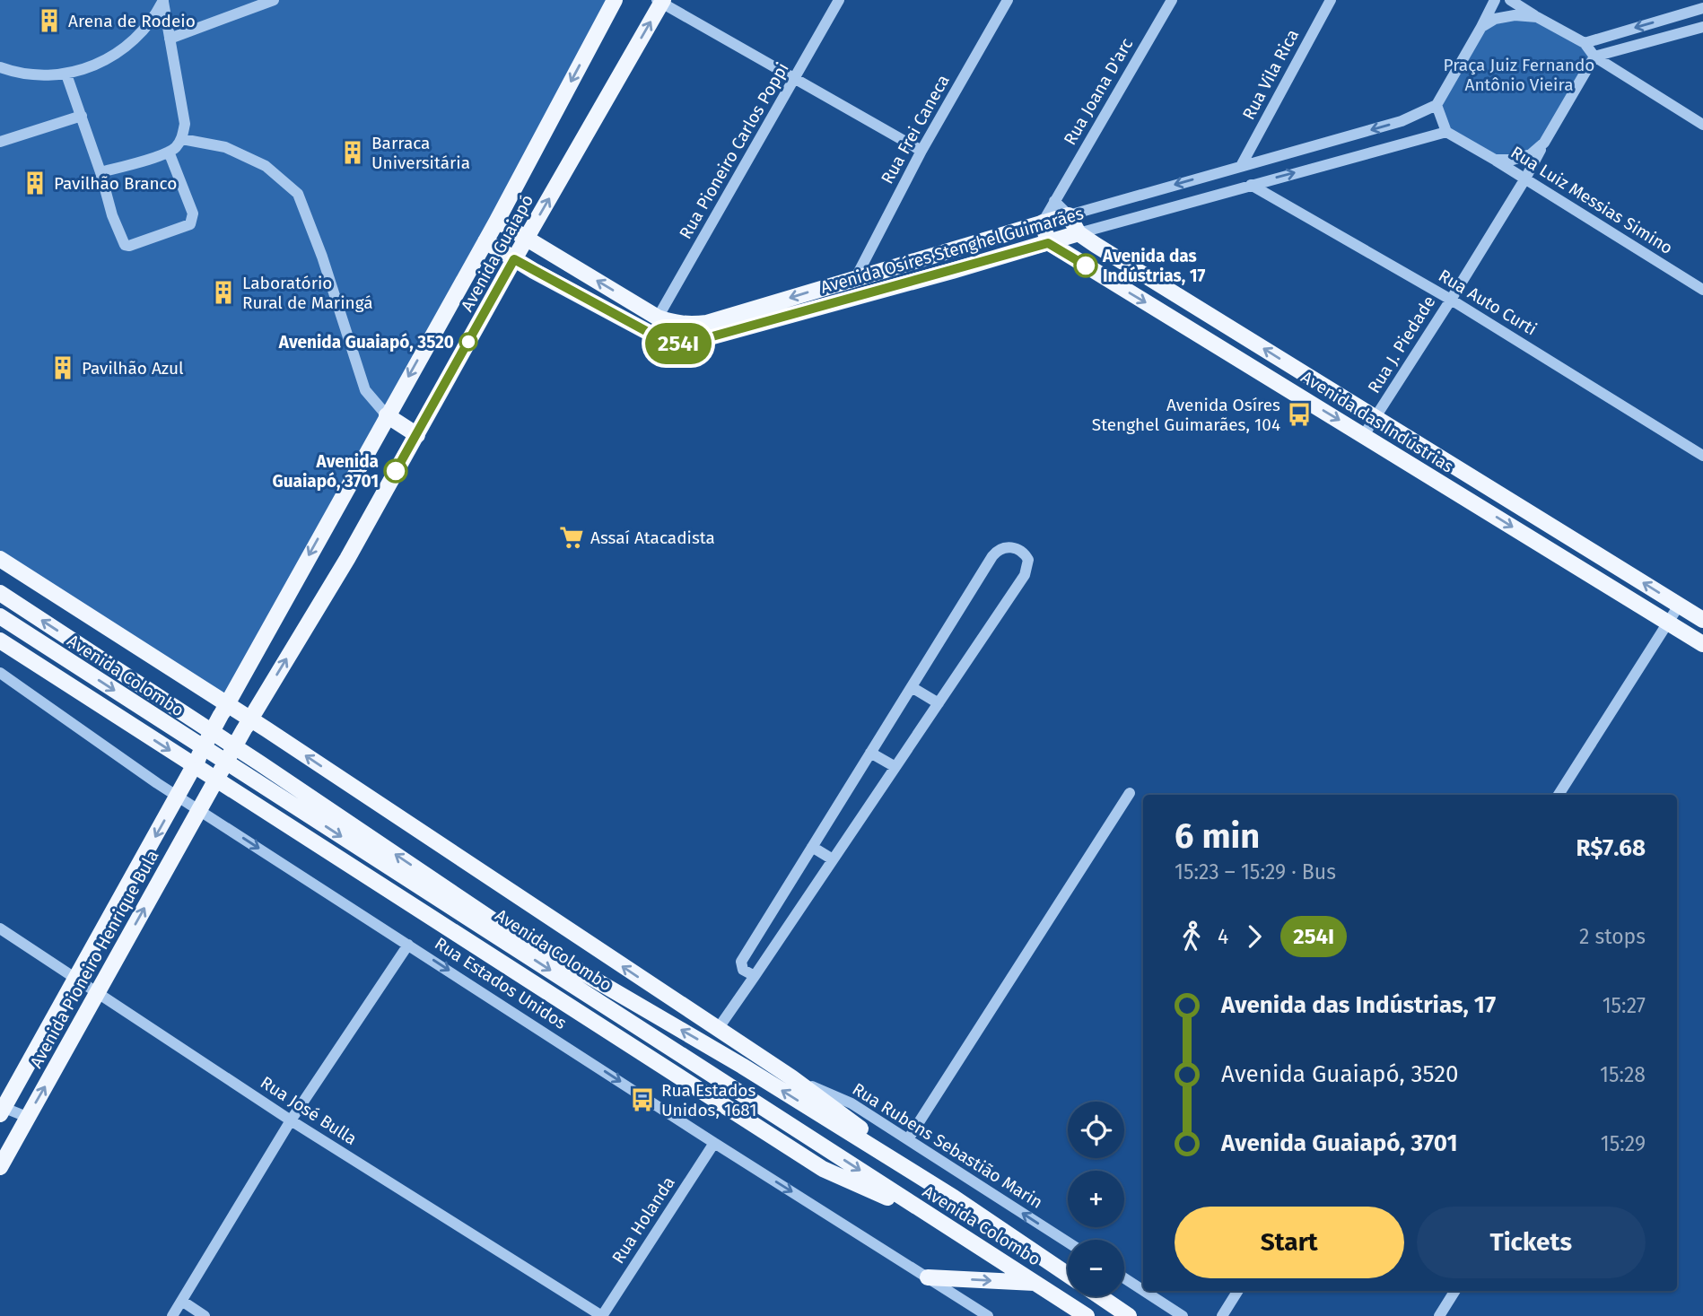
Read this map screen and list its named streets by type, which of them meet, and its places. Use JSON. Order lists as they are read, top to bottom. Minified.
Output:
{"streets":{"main road":["Avenida Osíres Stenghel Guimarães","Avenida Guaiapó","Avenida das Indústrias","Avenida Colombo","Avenida Pioneiro Henrique Bula"],"street":["Rua Vila Rica","Rua Joana D'arc","Rua Frei Caneca","Rua Pioneiro Carlos Poppi","Rua Luiz Messias Simino","Rua Auto Curti","Rua J. Piedade","Rua Estados Unidos","Rua José Bulla","Rua Rubens Sebastião Marin","Rua Holanda"]},"crossings":[["Rua Vila Rica","Avenida Osíres Stenghel Guimarães"],["Rua Joana D'arc","Avenida Osíres Stenghel Guimarães"],["Rua Frei Caneca","Avenida Osíres Stenghel Guimarães"],["Rua Pioneiro Carlos Poppi","Avenida Osíres Stenghel Guimarães"],["Rua Luiz Messias Simino","Avenida Osíres Stenghel Guimarães"],["Rua Luiz Messias Simino","Rua J. Piedade"],["Avenida Osíres Stenghel Guimarães","Avenida Guaiapó"],["Avenida Osíres Stenghel Guimarães","Rua Auto Curti"],["Avenida Osíres Stenghel Guimarães","Rua J. Piedade"],["Avenida Osíres Stenghel Guimarães","Avenida das Indústrias"],["Avenida Guaiapó","Avenida Pioneiro Henrique Bula"],["Rua Auto Curti","Rua J. Piedade"],["Rua J. Piedade","Avenida das Indústrias"],["Avenida Pioneiro Henrique Bula","Rua Estados Unidos"],["Avenida Pioneiro Henrique Bula","Rua José Bulla"],["Rua Estados Unidos","Rua Holanda"],["Rua José Bulla","Rua Holanda"]],"one_way":["Rua Estados Unidos","Rua Rubens Sebastião Marin"],"parks":["Praça Juiz Fernando Antônio Vieira"],"places":{"building":["Arena de Rodeio","Barraca Universitária","Pavilhão Branco","Laboratório Rural de Maringá","Pavilhão Azul"],"other":["Avenida das Indústrias, 17","Avenida Guaiapó, 3520","Avenida Guaiapó, 3701"],"bus stop":["Avenida Osíres Stenghel Guimarães, 104","Rua Estados Unidos, 1681"],"supermarket":["Assaí Atacadista"]},"lines":["bus line 254I"],"page":{"on_map":"254I","heading":["6 min","15:23 – 15:29 · Bus","R$7.68"],"legs":["4","254I","2 stops"],"list":[{"name":"Avenida das Indústrias, 17","value":"15:27"},{"name":"Avenida Guaiapó, 3520","value":"15:28"},{"name":"Avenida Guaiapó, 3701","value":"15:29"}],"map_buttons":["+","−"],"buttons":["Start","Tickets"]}}
